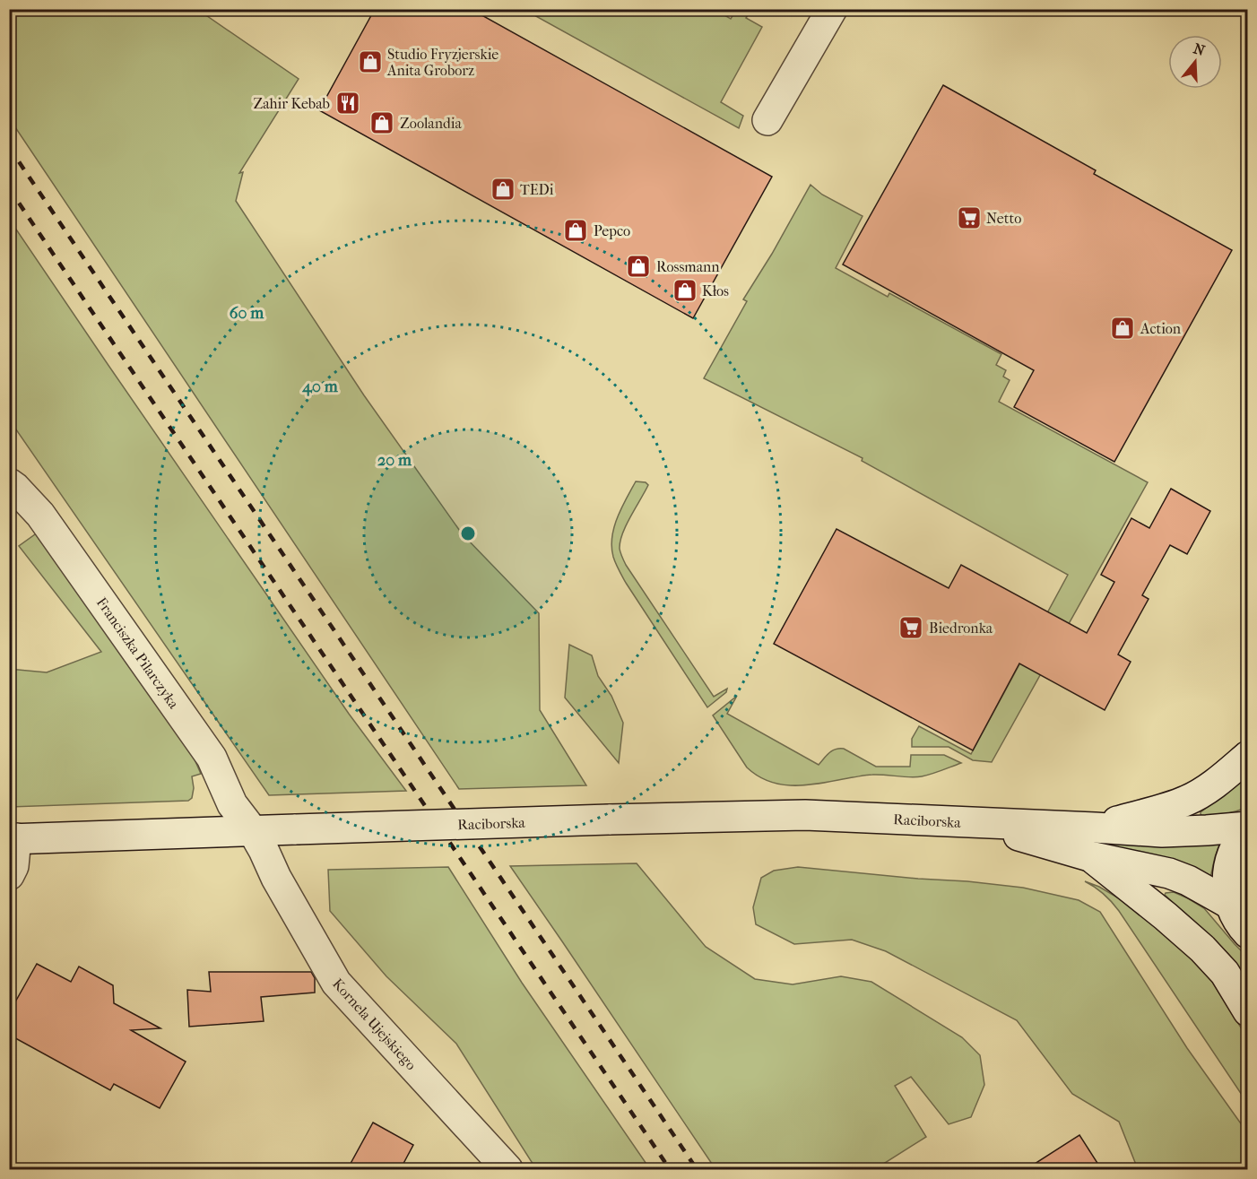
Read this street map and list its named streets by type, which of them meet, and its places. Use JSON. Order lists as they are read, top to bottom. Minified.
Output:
{"streets":{"main road":["Franciszka Pilarczyka","Raciborska","Kornela Ujejskiego"]},"crossings":[["Franciszka Pilarczyka","Raciborska"],["Franciszka Pilarczyka","Kornela Ujejskiego"],["Raciborska","Kornela Ujejskiego"]],"places":{"shop":["Studio Fryzjerskie Anita Groborz","Zoolandia","TEDi","Pepco","Rossmann","Kłos","Action"],"restaurant":["Zahir Kebab"],"supermarket":["Netto","Biedronka"]},"north":"top","rings":["60 m","40 m","20 m"]}
